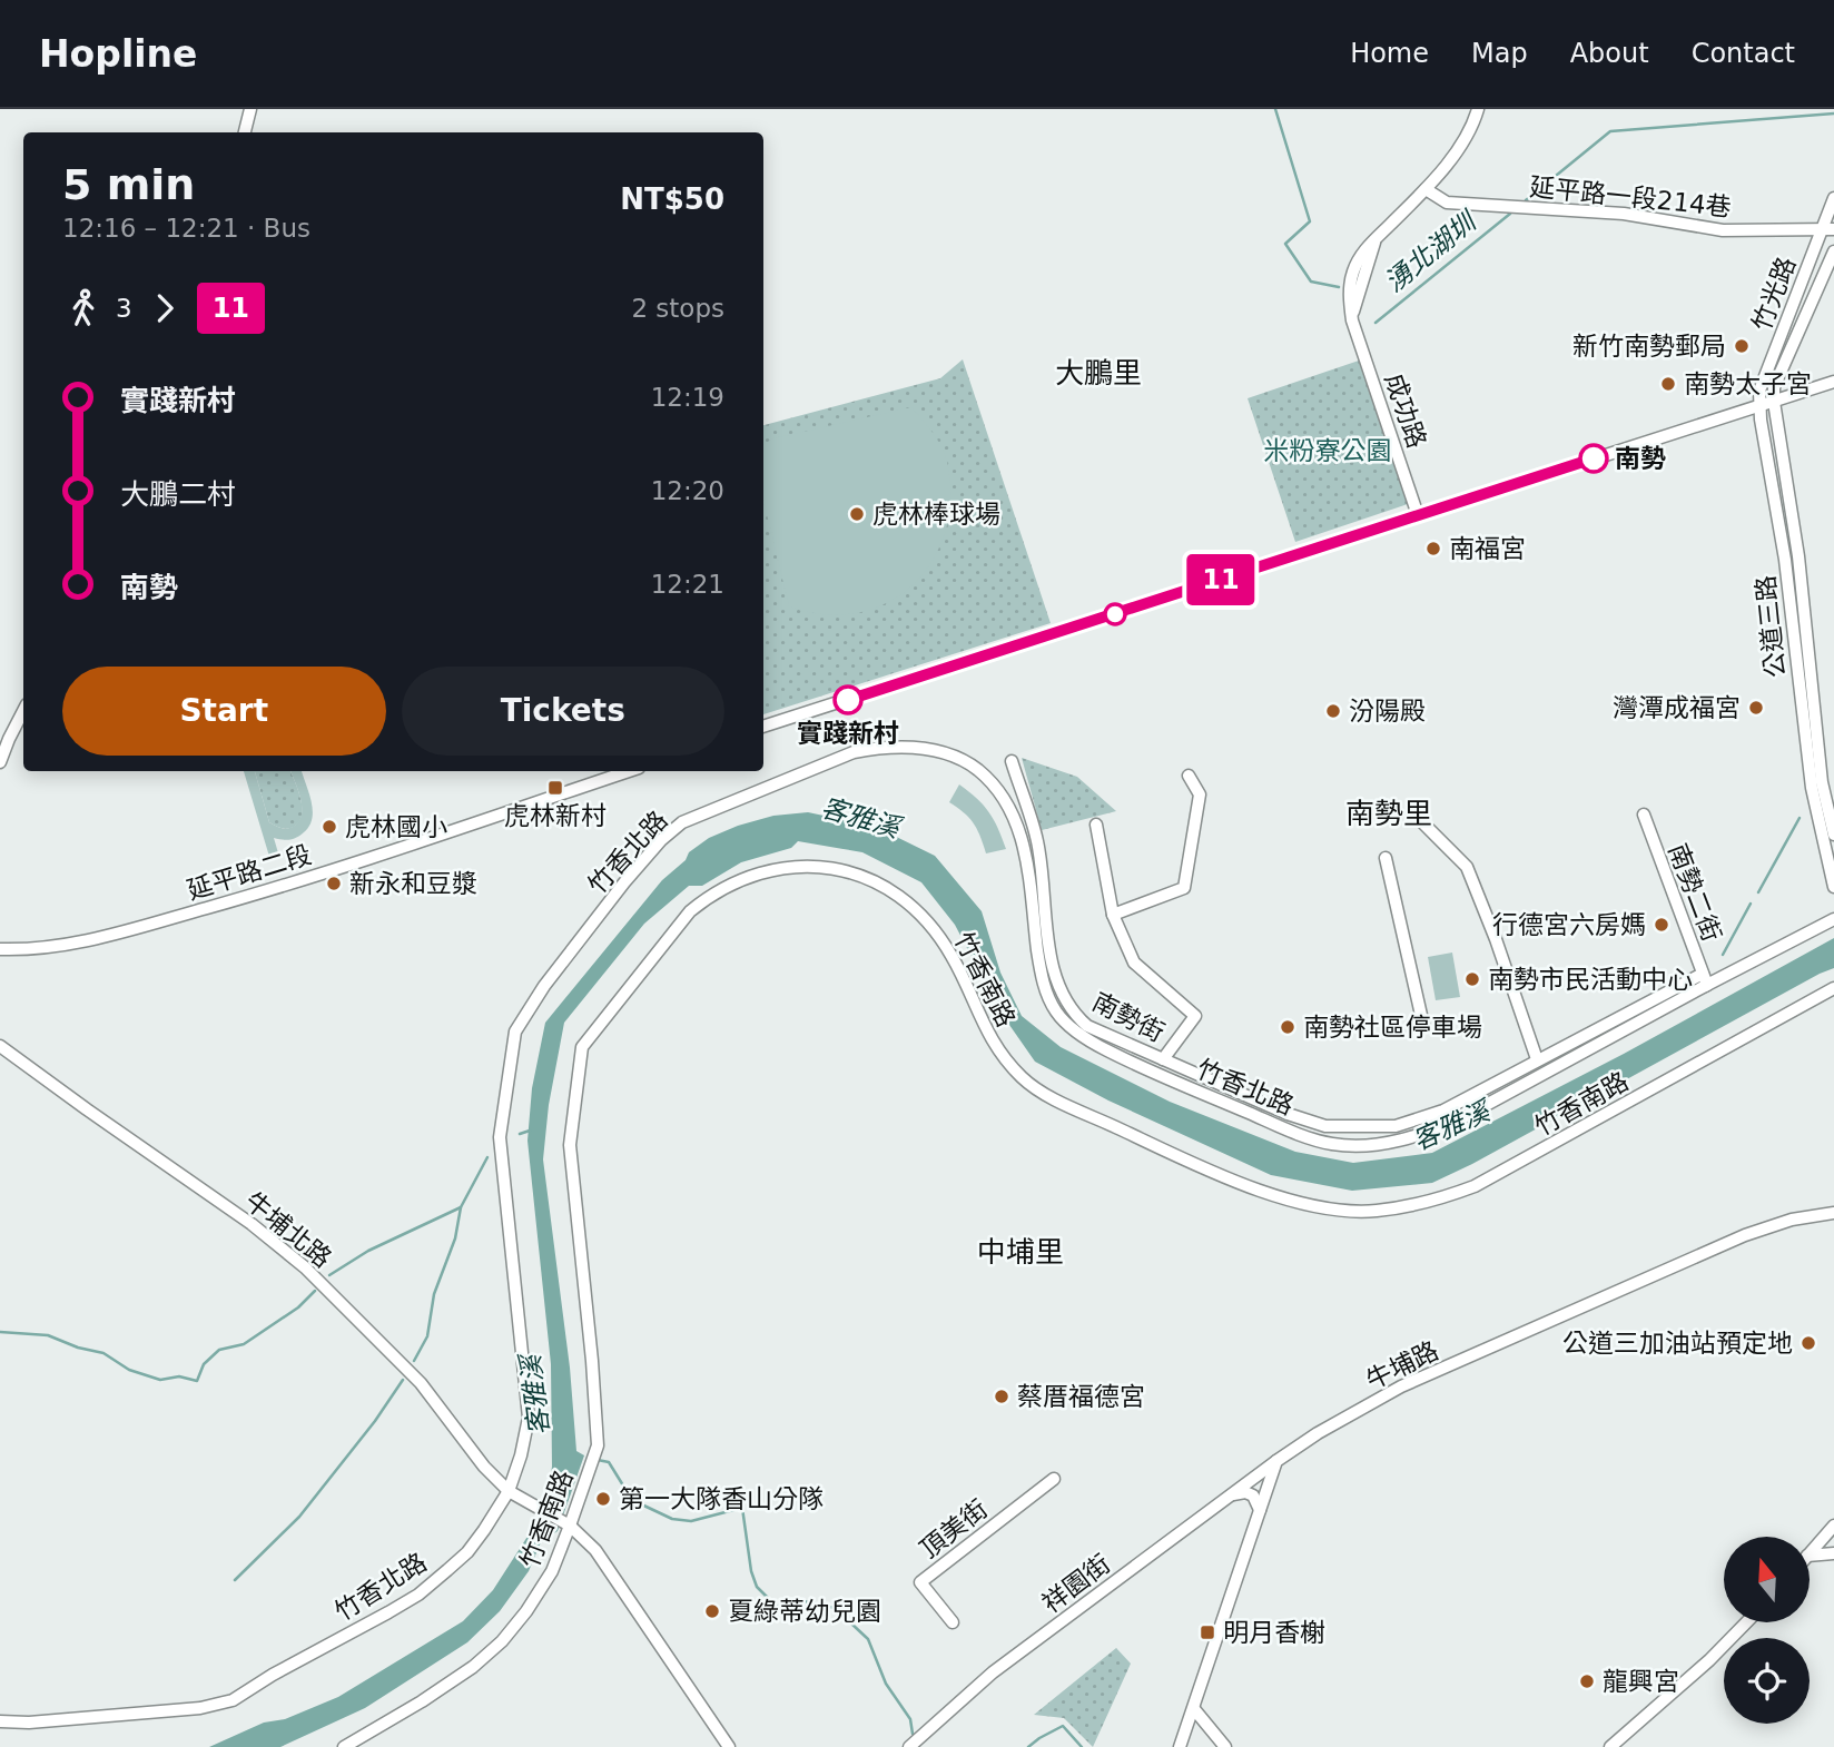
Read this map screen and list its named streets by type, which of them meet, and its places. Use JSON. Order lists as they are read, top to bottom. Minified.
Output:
{"streets":{"street":["延平路一段214巷","竹光路","成功路","公道三路","竹香北路","延平路二段","南勢二街","竹香南路","南勢街","牛埔北路","牛埔路","頂美街","祥園街"]},"crossings":[["延平路一段214巷","竹光路"],["延平路一段214巷","成功路"],["竹光路","公道三路"],["竹香北路","南勢二街"],["竹香北路","南勢街"],["竹香北路","牛埔北路"],["南勢二街","南勢街"],["竹香南路","牛埔北路"],["牛埔路","祥園街"]],"districts":["大鵬里","南勢里","中埔里"],"water":["湧北湖圳","客雅溪"],"parks":["米粉寮公園"],"places":{"other":["新竹南勢郵局","南勢太子宮","南勢","虎林棒球場","南福宮","實踐新村","灣潭成福宮","汾陽殿","虎林國小","新永和豆漿","行德宮六房媽","南勢市民活動中心","南勢社區停車場","公道三加油站預定地","蔡厝福德宮","第一大隊香山分隊","夏綠蒂幼兒園","龍興宮"],"transit":["虎林新村","明月香榭"]},"lines":["bus line 11"],"north":"top","page":{"header":"Hopline","nav":["Home","Map","About","Contact"],"on_map":"11","heading":["5 min","12:16 – 12:21 · Bus","NT$50"],"legs":["3","11","2 stops"],"list":[{"name":"實踐新村","value":"12:19"},{"name":"大鵬二村","value":"12:20"},{"name":"南勢","value":"12:21"}],"buttons":["Start","Tickets"]}}
